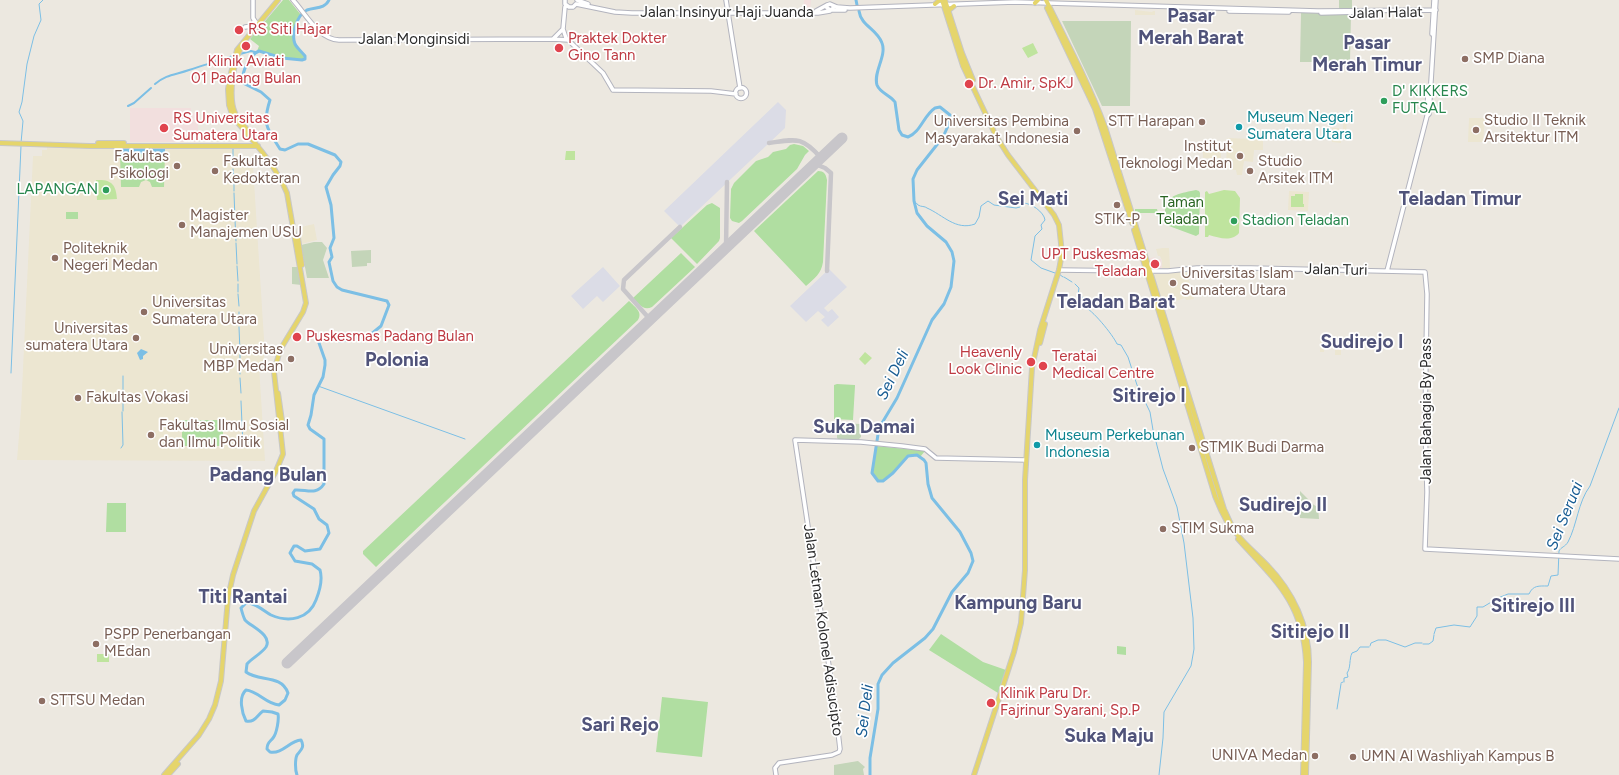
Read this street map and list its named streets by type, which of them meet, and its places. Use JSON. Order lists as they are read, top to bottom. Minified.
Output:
{"streets":{"main road":["Jalan Insinyur Haji Juanda","Jalan Halat","Jalan Monginsidi","Jalan Turi","Jalan Bahagia By Pass","Jalan Letnan Kolonel Adisucipto"]},"crossings":[["Jalan Turi","Jalan Bahagia By Pass"]],"districts":["Pasar Merah Barat","Pasar Merah Timur","Sei Mati","Teladan Timur","Teladan Barat","Sudirejo I","Polonia","Sitirejo I","Suka Damai","Padang Bulan","Sudirejo II","Titi Rantai","Kampung Baru","Sitirejo III","Sitirejo II","Sari Rejo","Suka Maju"],"water":["Sei Deli","Sei Seruai"],"parks":["Taman Teladan"],"places":["RS Siti Hajar","Klinik Aviati 01 Padang Bulan","Praktek Dokter Gino Tann","SMP Diana","Dr. Amir, SpKJ","D' KIKKERS FUTSAL","STT Harapan","Museum Negeri Sumatera Utara","RS Universitas Sumatera Utara","Studio II Teknik Arsitektur ITM","Universitas Pembina Masyarakat Indonesia","Institut Teknologi Medan","Fakultas Psikologi","Fakultas Kedokteran","Studio Arsitek ITM","LAPANGAN","STIK-P","Stadion Teladan","Magister Manajemen USU","Politeknik Negeri Medan","UPT Puskesmas Teladan","Universitas Islam Sumatera Utara","Universitas Sumatera Utara","Puskesmas Padang Bulan","Universitas sumatera Utara","Universitas MBP Medan","Heavenly Look Clinic","Teratai Medical Centre","Fakultas Vokasi","Fakultas Ilmu Sosial dan Ilmu Politik","Museum Perkebunan Indonesia","STMIK Budi Darma","STIM Sukma","PSPP Penerbangan MEdan","STTSU Medan","Klinik Paru Dr. Fajrinur Syarani, Sp.P","UNIVA Medan","UMN Al Washliyah Kampus B"]}
